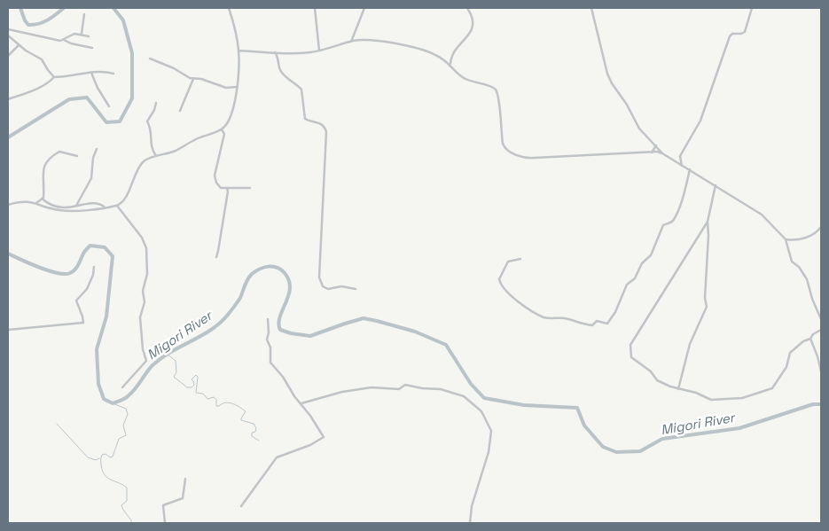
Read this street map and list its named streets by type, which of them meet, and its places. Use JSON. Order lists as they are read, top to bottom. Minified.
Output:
{"water":["Migori River"]}
